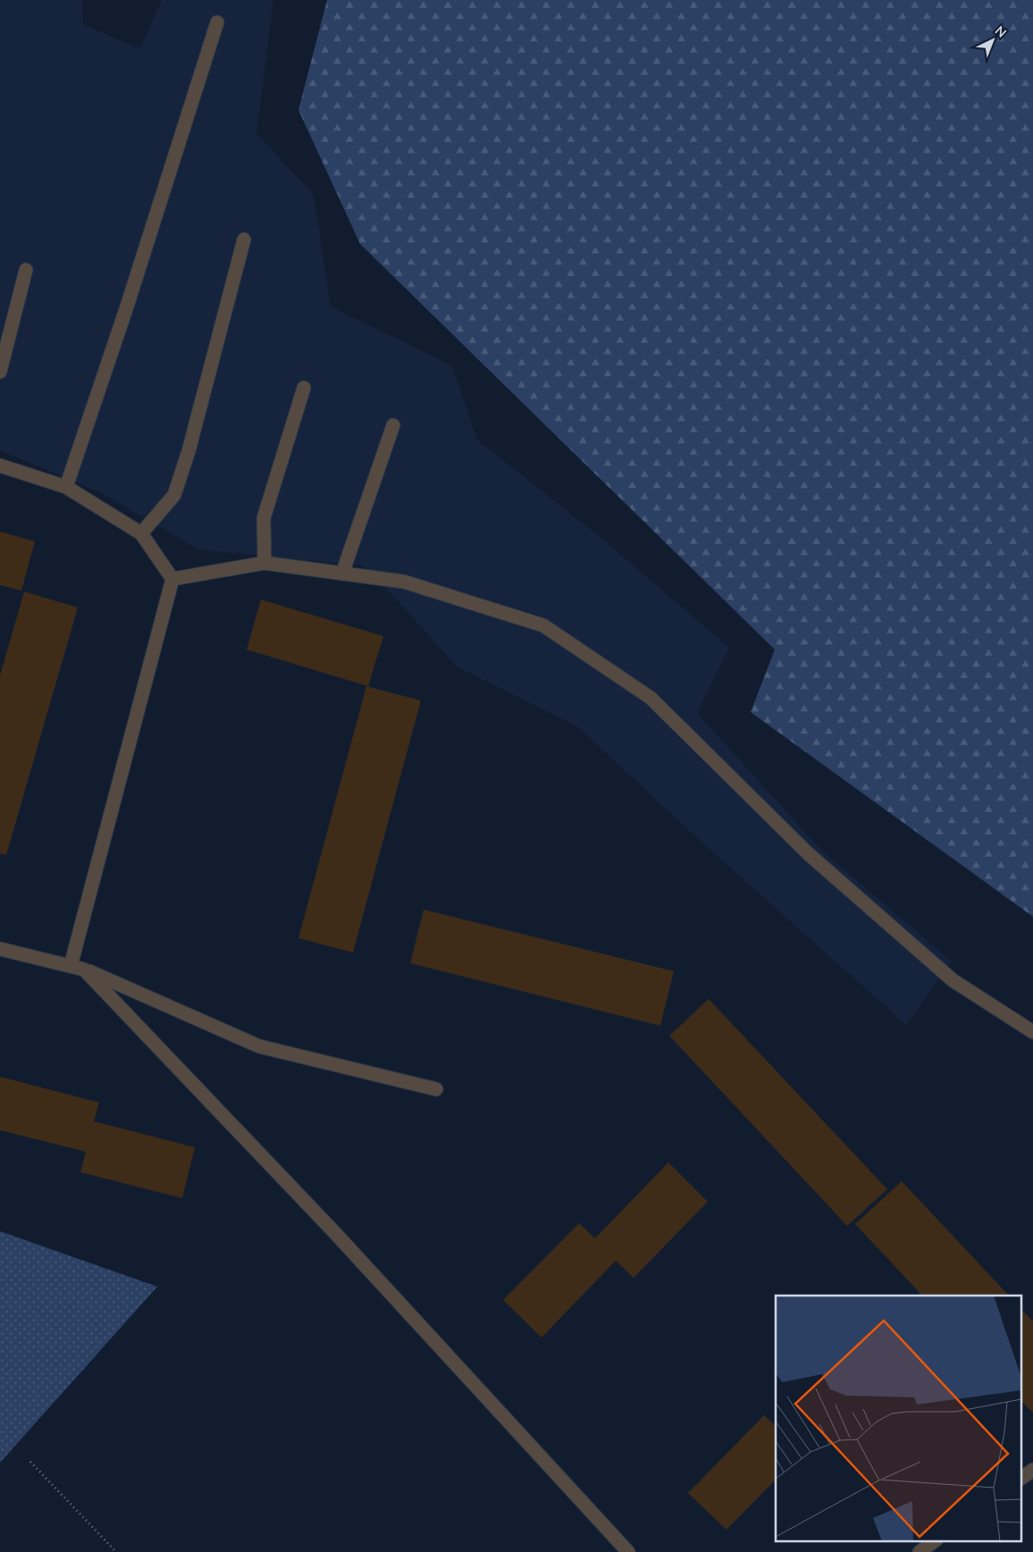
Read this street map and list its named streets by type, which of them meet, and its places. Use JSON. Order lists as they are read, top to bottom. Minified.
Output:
{"north":"top right"}
